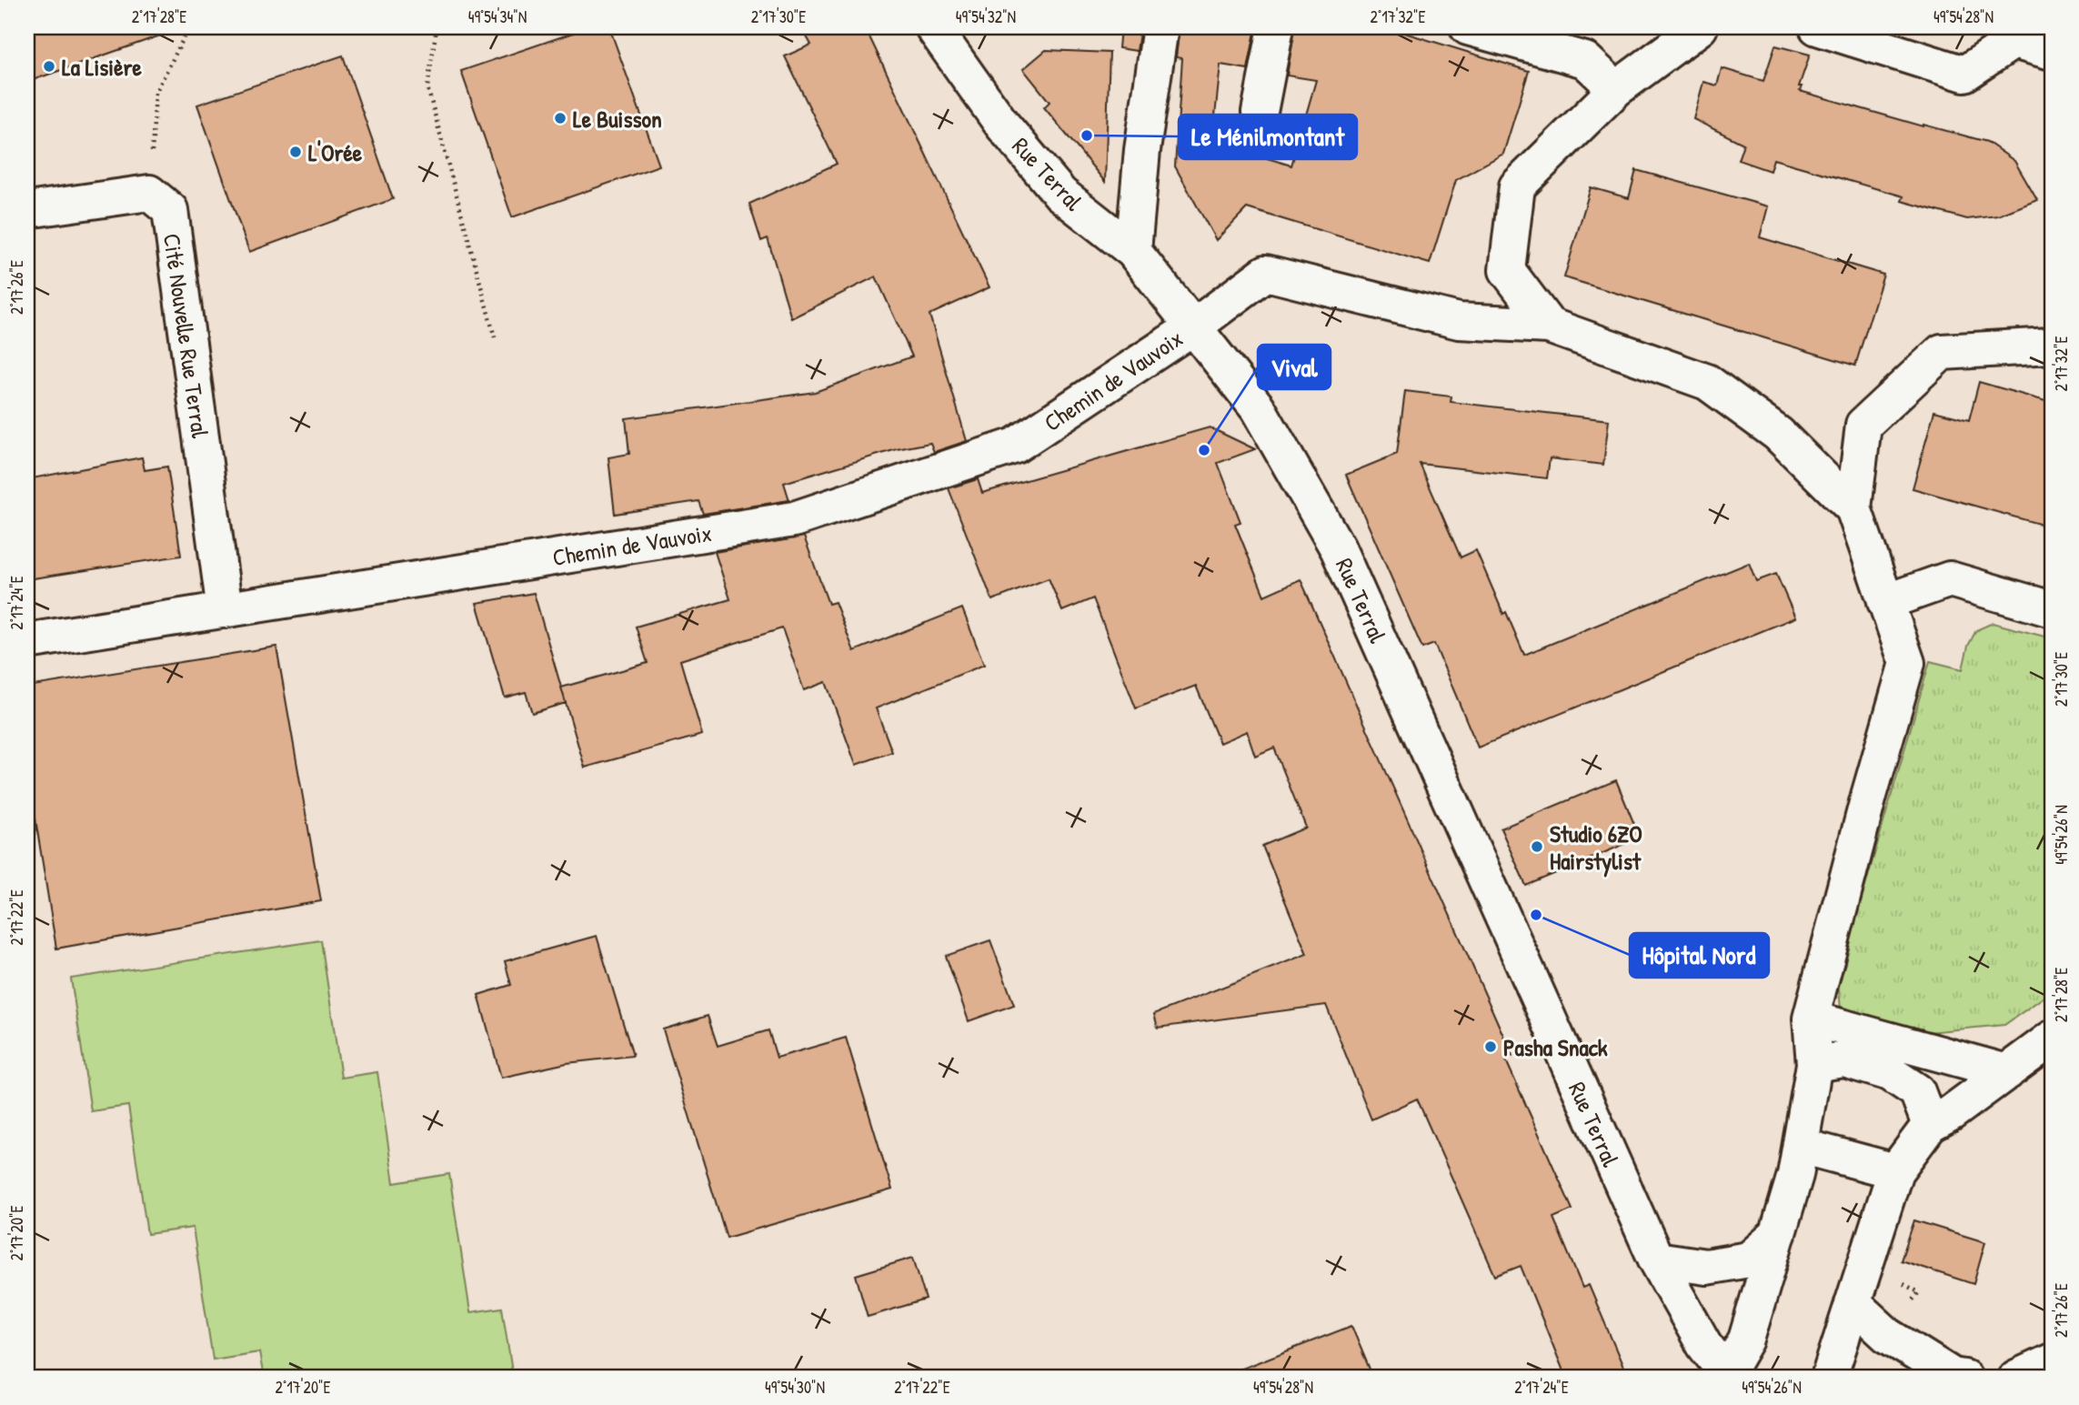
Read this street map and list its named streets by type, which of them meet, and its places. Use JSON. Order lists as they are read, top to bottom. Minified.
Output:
{"streets":{"street":["Rue Terral","Cité Nouvelle Rue Terral","Chemin de Vauvoix"]},"crossings":[["Rue Terral","Chemin de Vauvoix"],["Cité Nouvelle Rue Terral","Chemin de Vauvoix"]],"places":["La Lisière","Le Buisson","Le Ménilmontant","L'Orée","Vival","Studio 6ZO Hairstylist","Hôpital Nord","Pasha Snack"],"coordinates":["2°17'28\"E","49°54'34\"N","2°17'30\"E","49°54'32\"N","2°17'32\"E","49°54'28\"N","2°17'26\"E","2°17'24\"E","49°54'26\"N","2°17'22\"E","2°17'20\"E","49°54'30\"N"]}
